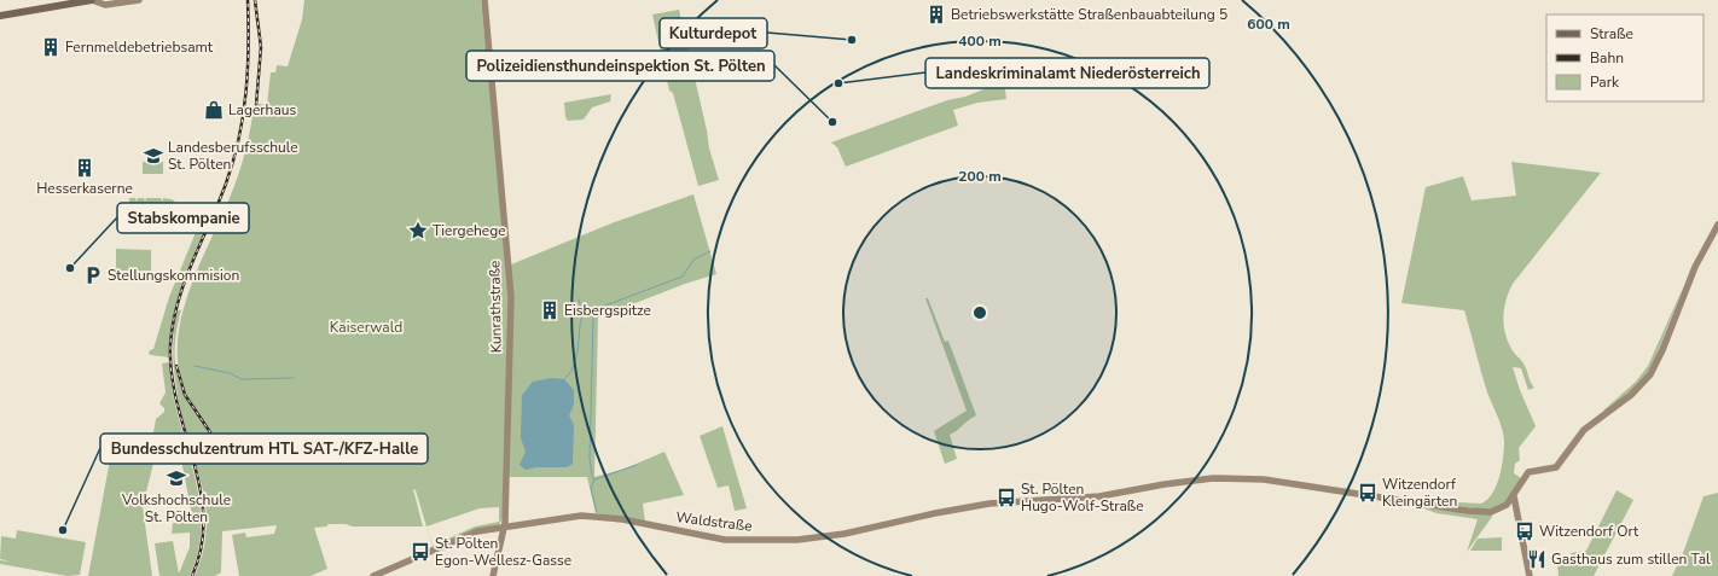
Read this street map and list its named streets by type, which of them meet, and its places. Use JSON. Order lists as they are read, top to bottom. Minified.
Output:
{"streets":{"street":["Kunrathstraße","Waldstraße"]},"crossings":[["Kunrathstraße","Waldstraße"]],"parks":["Kaiserwald"],"places":{"building":["Betriebswerkstätte Straßenbauabteilung 5","Fernmeldebetriebsamt","Hesserkaserne","Eisbergspitze"],"other":["Kulturdepot","Landeskriminalamt Niederösterreich","Polizeidiensthundeinspektion St. Pölten","Stabskompanie","Bundesschulzentrum HTL SAT-/KFZ-Halle"],"shop":["Lagerhaus"],"school or university":["Landesberufsschule St. Pölten","Volkshochschule St. Pölten"],"place":["Tiergehege"],"parking":["Stellungskommision"],"bus stop":["Witzendorf Kleingärten","St. Pölten Hugo-Wolf-Straße","Witzendorf Ort","St. Pölten Egon-Wellesz-Gasse"],"restaurant":["Gasthaus zum stillen Tal"]},"legend":["Straße","Bahn","Park"],"rings":["600 m","400 m","200 m"]}
